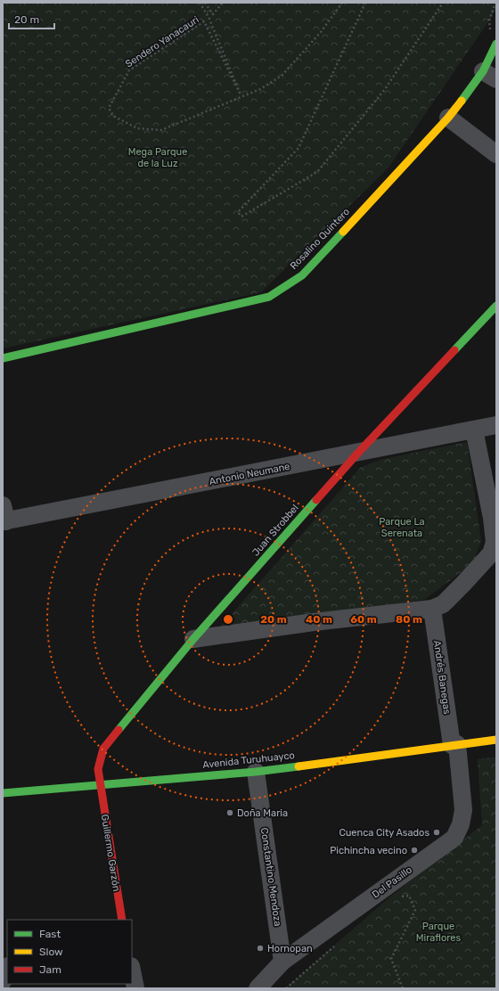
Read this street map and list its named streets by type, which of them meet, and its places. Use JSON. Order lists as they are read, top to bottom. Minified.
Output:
{"streets":{"street":["Rosalino Quintero","Antonio Neumane","Juan Strobbel","Andrés Banegas","Avenida Turuhuayco","Guillermo Garzón","Constantino Mendoza","Del Pasillo"],"path":["Sendero Yanacauri"]},"crossings":[["Antonio Neumane","Juan Strobbel"],["Juan Strobbel","Avenida Turuhuayco"],["Juan Strobbel","Guillermo Garzón"],["Andrés Banegas","Avenida Turuhuayco"],["Andrés Banegas","Del Pasillo"],["Avenida Turuhuayco","Guillermo Garzón"],["Avenida Turuhuayco","Constantino Mendoza"],["Avenida Turuhuayco","Del Pasillo"],["Constantino Mendoza","Del Pasillo"]],"parks":["Mega Parque de la Luz","Parque La Serenata","Parque Miraflores"],"places":["Doña Maria","Cuenca City Asados","Pichincha vecino","Hornopan"],"legend":["Fast","Slow","Jam"],"scale_bar":"20 m","rings":["20 m","40 m","60 m","80 m"]}
